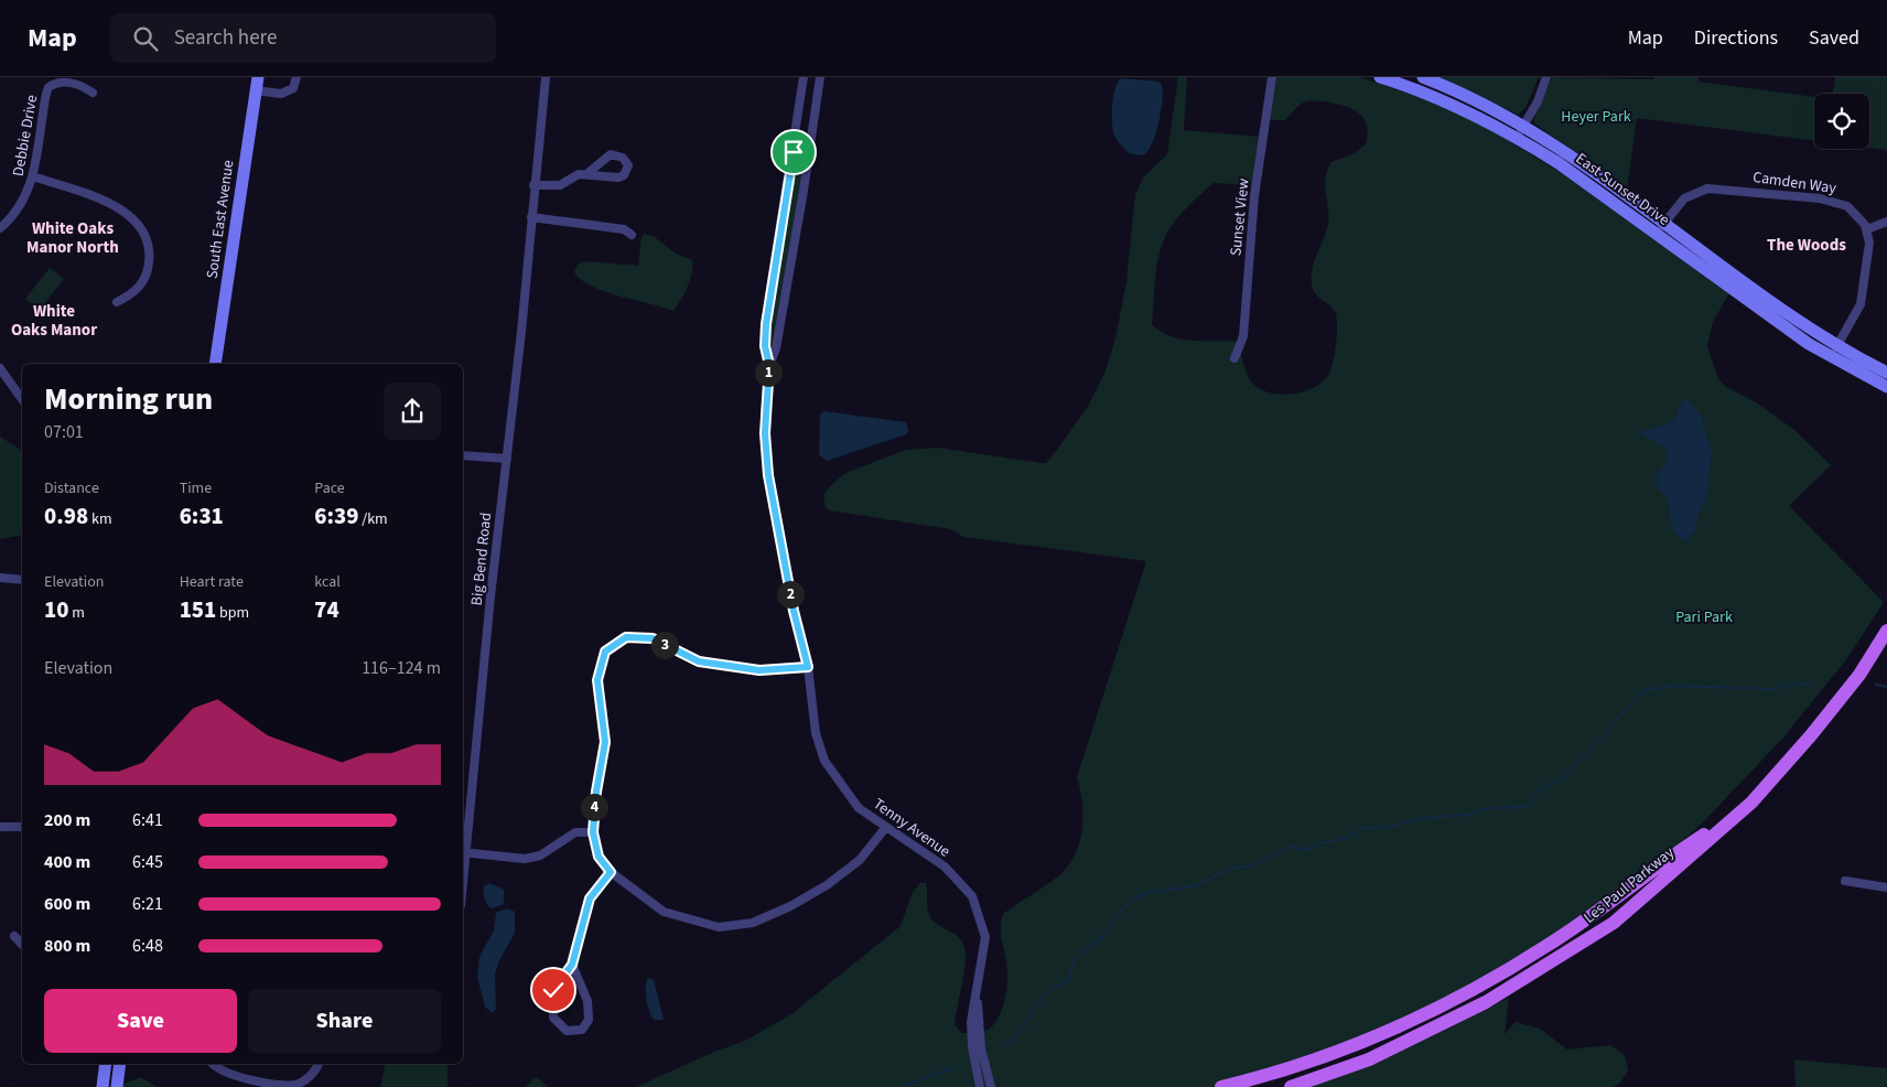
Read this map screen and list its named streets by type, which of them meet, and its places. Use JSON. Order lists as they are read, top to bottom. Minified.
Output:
{"streets":{"main road":["East Sunset Drive","South East Avenue","Les Paul Parkway"],"street":["Debbie Drive","Camden Way","Sunset View","Big Bend Road","Tenny Avenue"]},"crossings":[["Camden Way","East Sunset Drive"]],"districts":["White Oaks Manor North","The Woods","White Oaks Manor"],"parks":["Heyer Park","Pari Park"],"page":{"header":"Map","search":"Search here","nav":["Map","Directions","Saved"],"pins":["1","2","3","4"],"heading":["Morning run","07:01"],"stats":[["Distance","0.98 km"],["Time","6:31"],["Pace","6:39 /km"],["Elevation","10 m"],["Heart rate","151 bpm"],["kcal","74"]],"chart":["Elevation","116–124 m"],"list":[{"name":"200 m","note":"6:41"},{"name":"400 m","note":"6:45"},{"name":"600 m","note":"6:21"},{"name":"800 m","note":"6:48"}],"buttons":["Save","Share"]}}
